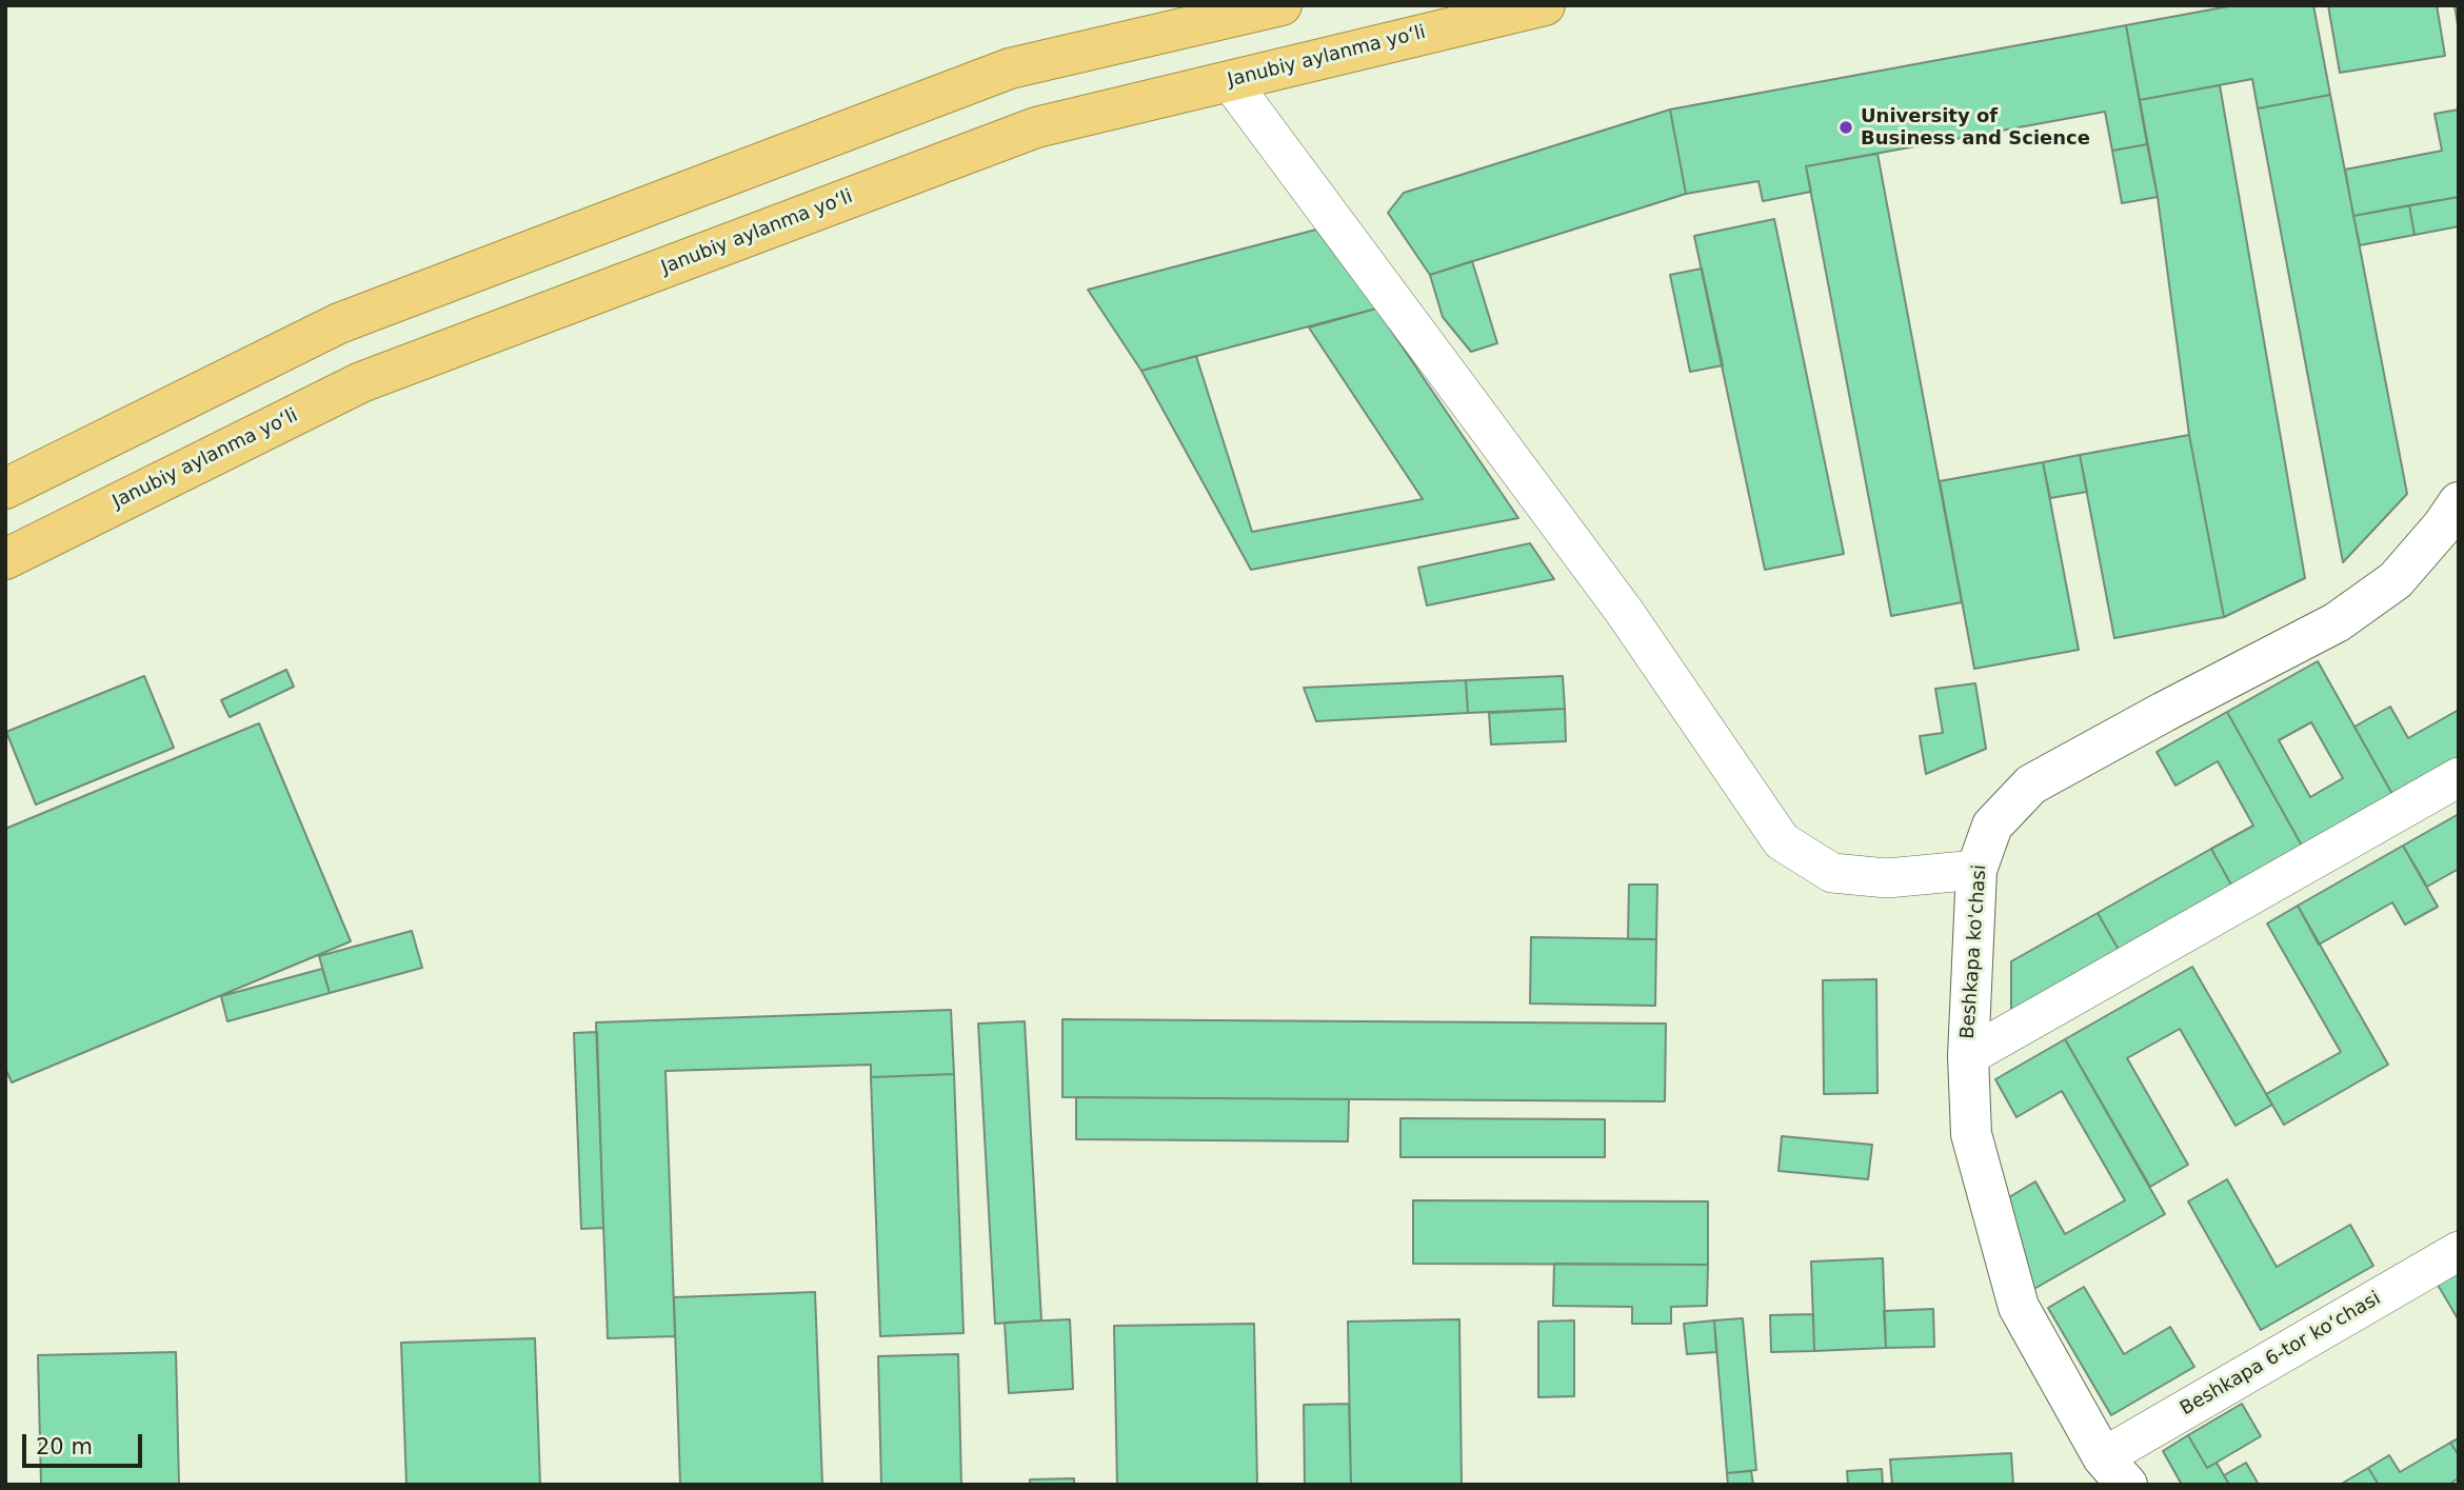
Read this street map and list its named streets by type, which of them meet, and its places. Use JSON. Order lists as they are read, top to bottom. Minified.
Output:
{"streets":{"highway":["Janubiy aylanma yoʻli"],"street":["Beshkapa ko'chasi","Beshkapa 6-tor koʻchasi"]},"crossings":[["Beshkapa ko'chasi","Beshkapa 6-tor koʻchasi"]],"places":["University of Business and Science"],"scale_bar":"20 m"}
